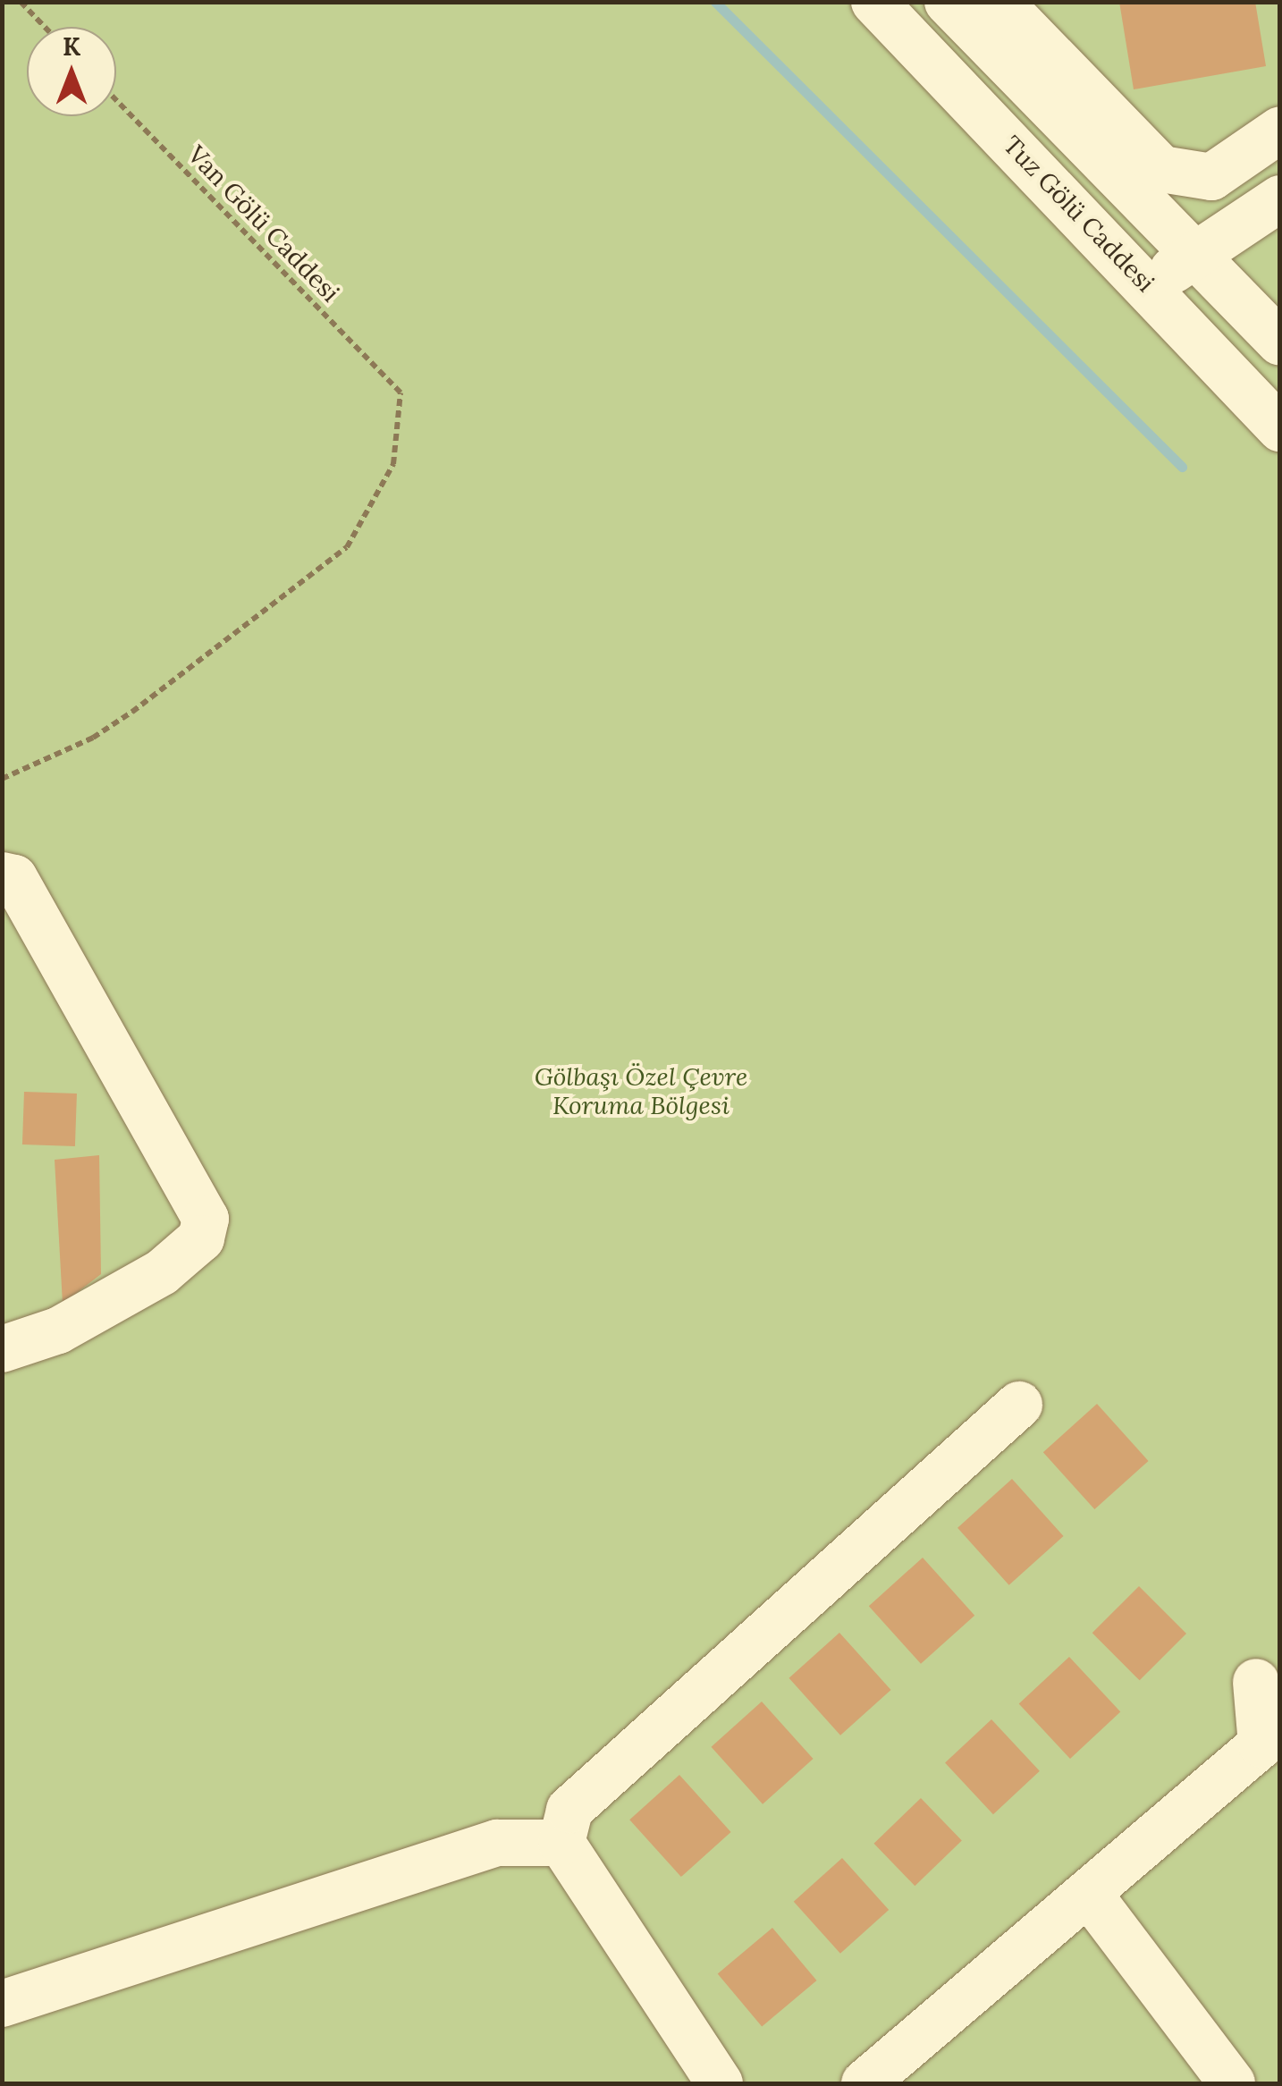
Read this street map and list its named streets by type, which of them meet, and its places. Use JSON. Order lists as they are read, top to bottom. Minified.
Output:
{"streets":{"street":["Tuz Gölü Caddesi"],"path":["Van Gölü Caddesi"]},"parks":["Gölbaşı Özel Çevre Koruma Bölgesi"],"north":"top"}
